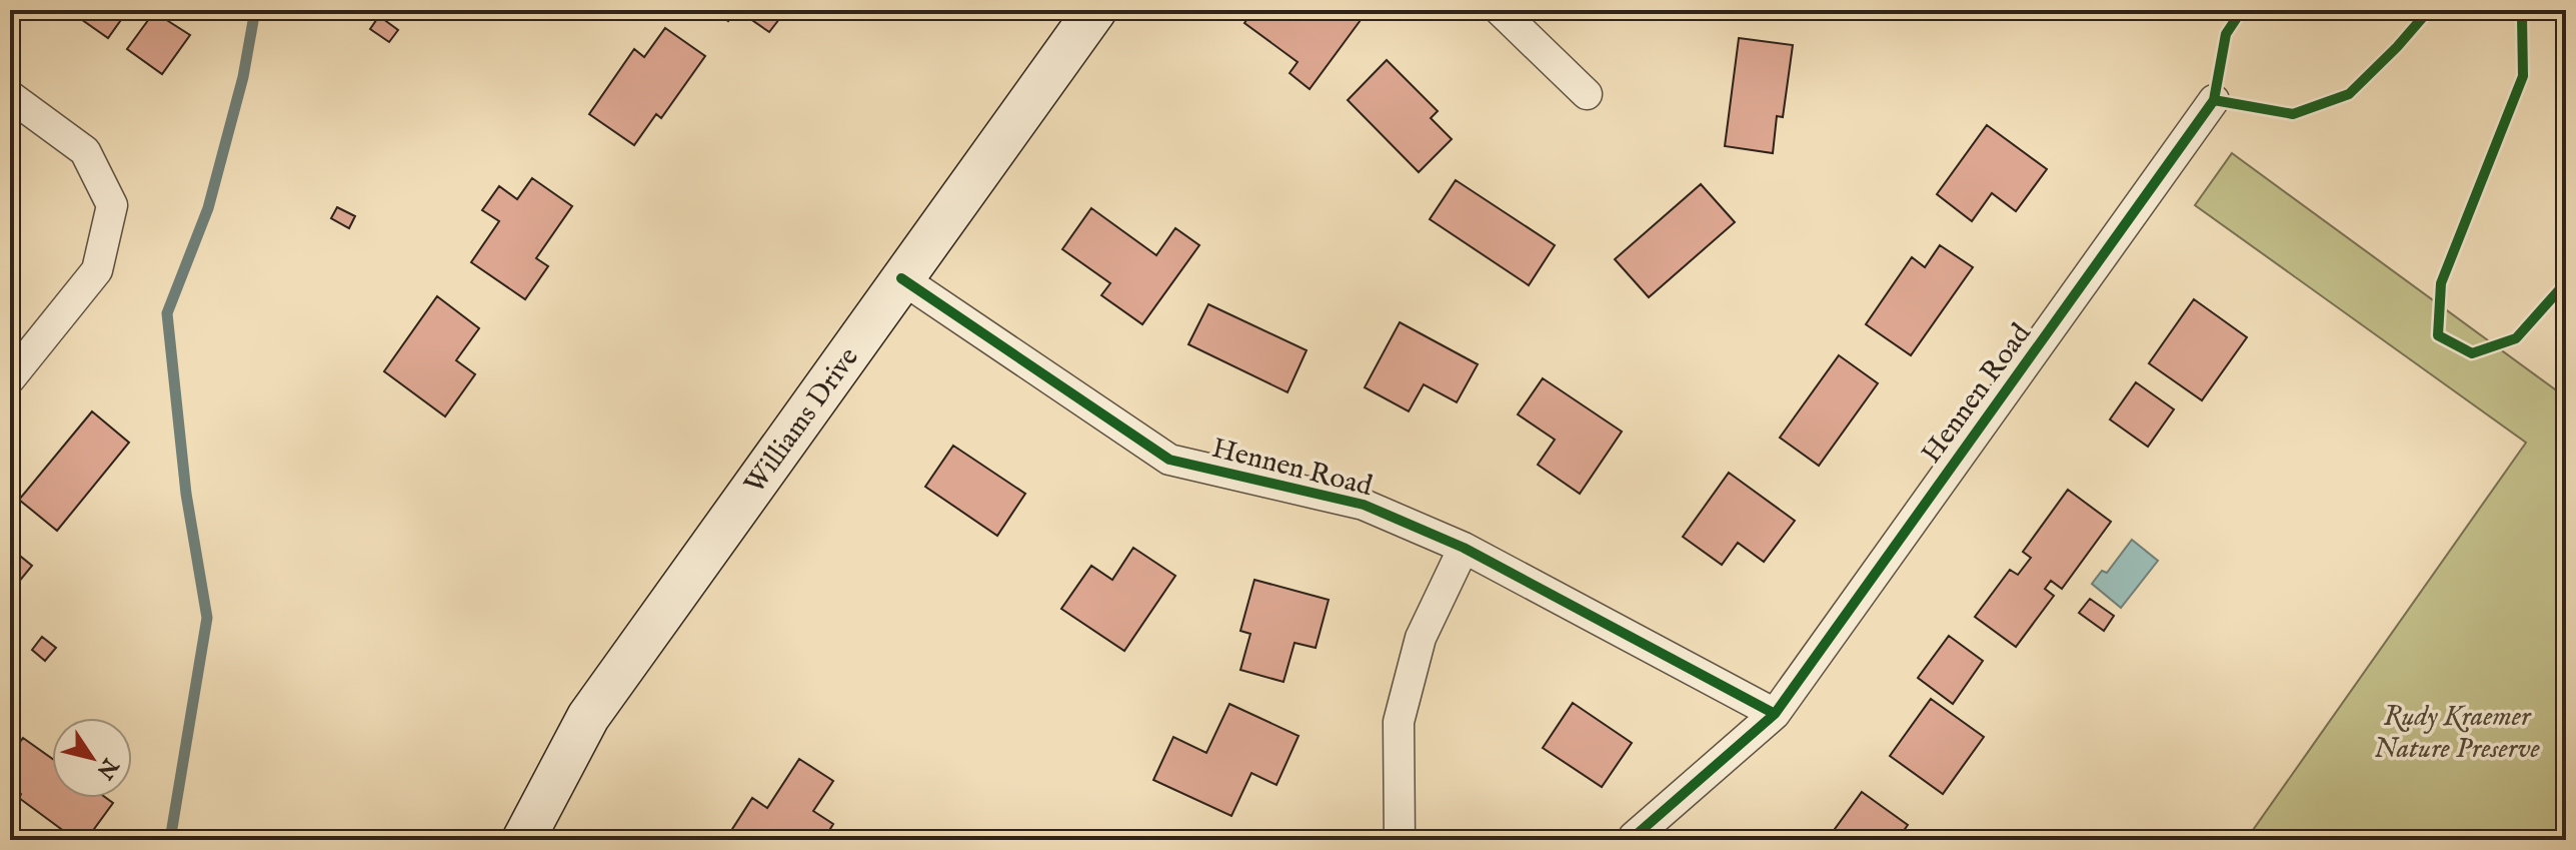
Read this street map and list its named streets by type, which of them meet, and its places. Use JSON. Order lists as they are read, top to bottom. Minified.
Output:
{"streets":{"main road":["Williams Drive"],"street":["Hennen Road"]},"crossings":[["Hennen Road","Williams Drive"]],"parks":["Rudy Kraemer Nature Preserve"],"north":"bottom right"}
